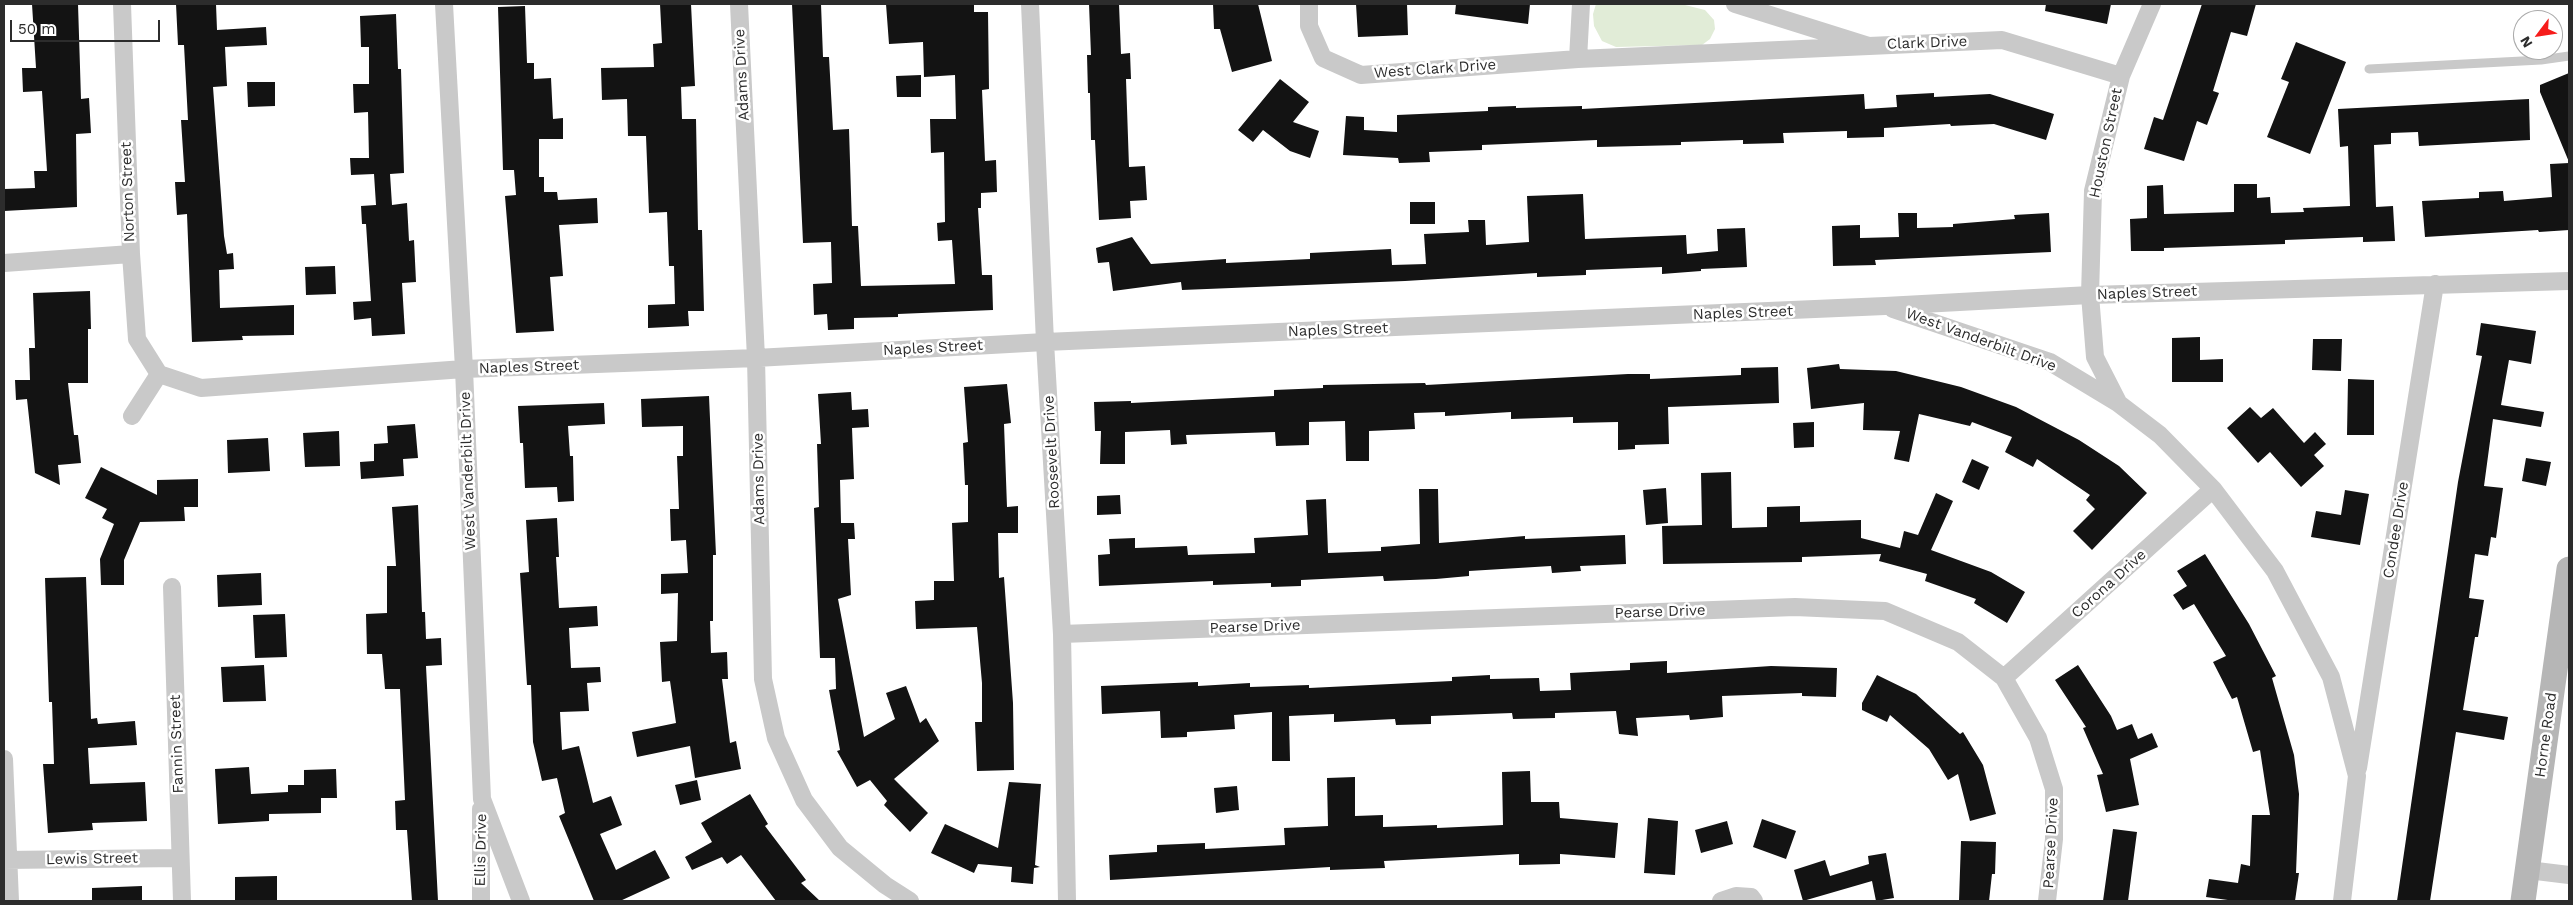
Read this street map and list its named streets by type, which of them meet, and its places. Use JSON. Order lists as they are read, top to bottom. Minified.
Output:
{"streets":{"main road":["Horne Road"],"street":["Clark Drive","West Clark Drive","Adams Drive","Houston Street","Norton Street","Naples Street","West Vanderbilt Drive","Roosevelt Drive","Condee Drive","Corona Drive","Pearse Drive","Fannin Street","Ellis Drive","Lewis Street"]},"crossings":[["Clark Drive","West Clark Drive"],["Clark Drive","Houston Street"],["Adams Drive","Naples Street"],["Houston Street","Naples Street"],["Houston Street","West Vanderbilt Drive"],["Norton Street","Naples Street"],["Naples Street","West Vanderbilt Drive"],["Naples Street","Roosevelt Drive"],["Naples Street","Condee Drive"],["West Vanderbilt Drive","Condee Drive"],["West Vanderbilt Drive","Corona Drive"],["West Vanderbilt Drive","Ellis Drive"],["Roosevelt Drive","Pearse Drive"],["Corona Drive","Pearse Drive"],["Fannin Street","Lewis Street"]],"scale_bar":"50 m","north":"bottom left"}
